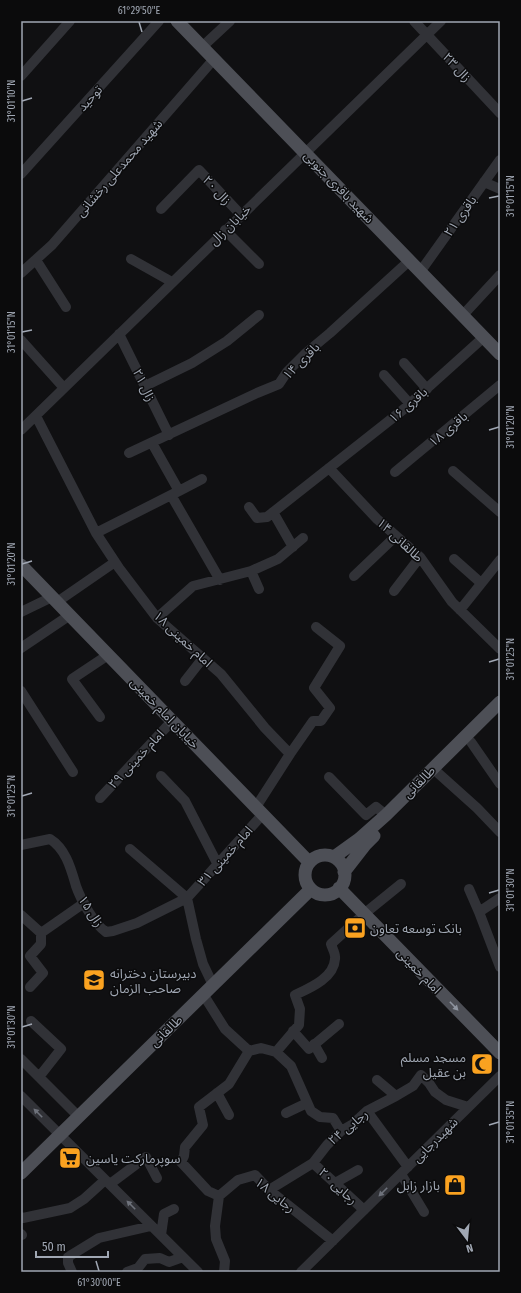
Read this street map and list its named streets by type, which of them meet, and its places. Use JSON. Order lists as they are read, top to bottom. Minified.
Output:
{"streets":{"main road":["شهید باقری جنوبی","خیابان امام خمینی","طالقانی","امام خمینی"],"street":["زال ۲۳","توحید","شهید محمدعلی رخشانی","زال ۲۰","باقری ۲۱","خیابان زال","باقری ۱۴","زال ۲۱","باقری ۱۶","باقری ۱۸","طالقانی ۱۴","امام خمینی ۱۸","امام خمینی ۲۹","امام خمینی ۳۱","زال ۱۵","رجایی ۲۴","شهیدرجایی","رجایی ۲۰","رجایی ۱۸"]},"crossings":[["زال ۲۳","خیابان زال"],["شهید محمدعلی رخشانی","شهید باقری جنوبی"],["شهید باقری جنوبی","باقری ۲۱"],["شهید باقری جنوبی","خیابان زال"],["شهید باقری جنوبی","باقری ۱۴"],["شهید باقری جنوبی","باقری ۱۶"],["زال ۲۰","خیابان زال"],["خیابان زال","زال ۲۱"],["خیابان زال","امام خمینی ۱۸"],["باقری ۱۴","زال ۲۱"],["باقری ۱۶","طالقانی ۱۴"],["خیابان امام خمینی","امام خمینی ۲۹"],["خیابان امام خمینی","طالقانی"],["خیابان امام خمینی","امام خمینی ۳۱"],["خیابان امام خمینی","امام خمینی"],["طالقانی","امام خمینی"],["امام خمینی ۳۱","زال ۱۵"],["رجایی ۲۴","شهیدرجایی"],["رجایی ۲۴","رجایی ۲۰"],["رجایی ۲۴","رجایی ۱۸"],["شهیدرجایی","رجایی ۲۰"],["شهیدرجایی","رجایی ۱۸"]],"one_way":["امام خمینی"],"places":{"bank":["بانک توسعه تعاون"],"school or university":["دبیرستان دخترانه صاحب الزمان"],"mosque":["مسجد مسلم بن عقیل"],"supermarket":["سوپرمارکت یاسین"],"shop":["بازار زابل"]},"scale_bar":"50 m","north":"bottom","coordinates":["61°29'50\"E","31°01'10\"N","31°01'15\"N","31°01'20\"N","31°01'25\"N","31°01'30\"N","31°01'35\"N","61°30'00\"E"]}
